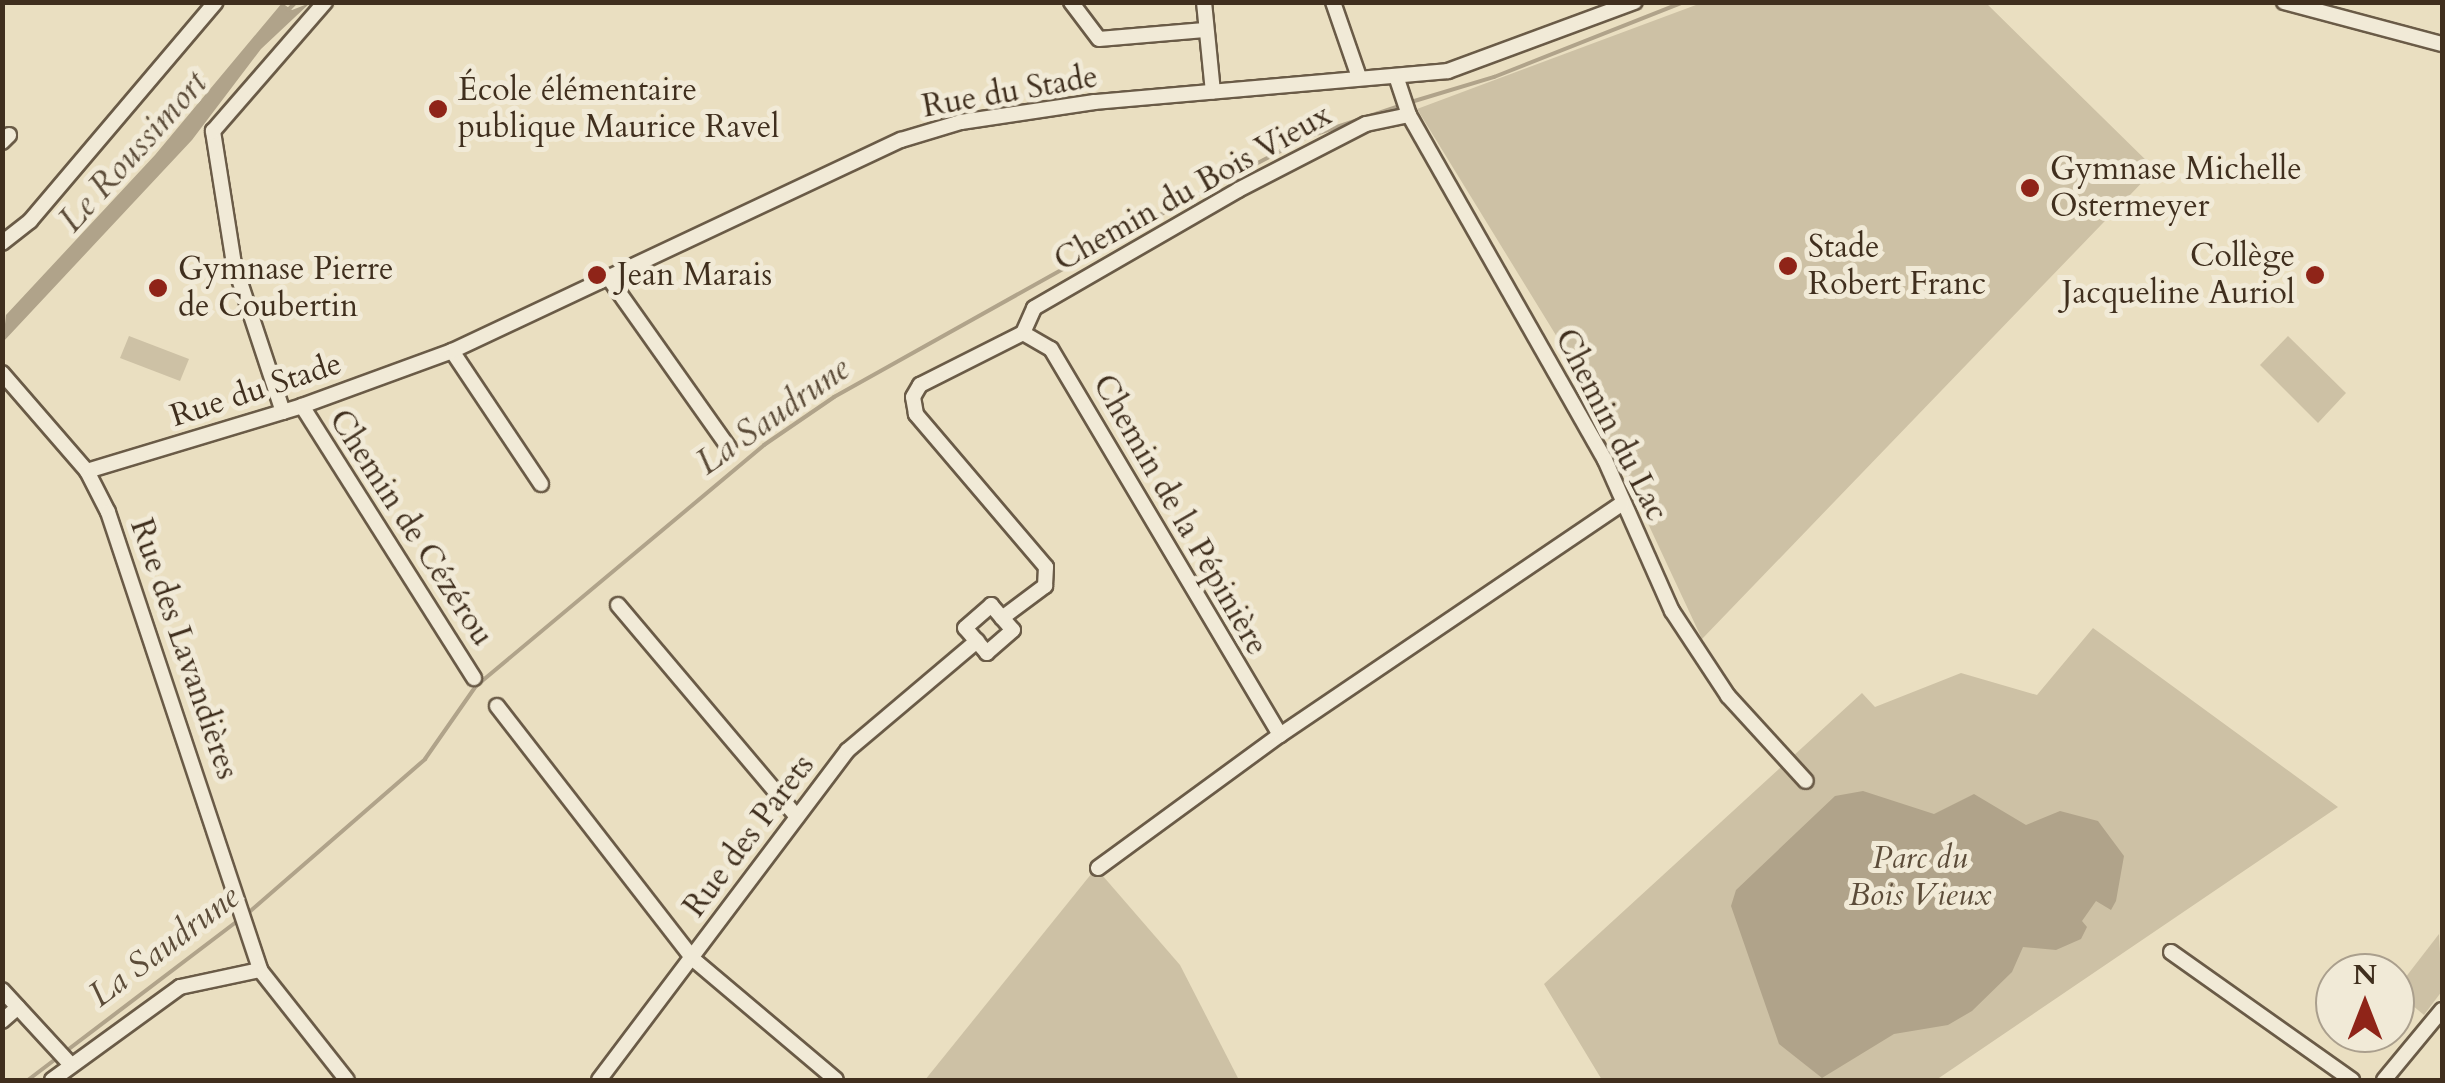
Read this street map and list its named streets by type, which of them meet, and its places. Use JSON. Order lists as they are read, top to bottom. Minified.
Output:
{"streets":{"street":["Rue du Stade","Chemin du Bois Vieux","Chemin du Lac","Chemin de la Pépinière","Chemin de Cézérou","Rue des Lavandières","Rue des Parets"]},"crossings":[["Rue du Stade","Chemin du Lac"],["Rue du Stade","Chemin de Cézérou"],["Rue du Stade","Rue des Lavandières"],["Chemin du Bois Vieux","Chemin du Lac"],["Chemin du Bois Vieux","Chemin de la Pépinière"]],"water":["Le Roussimort","La Saudrune"],"parks":["Parc du Bois Vieux"],"places":["École élémentaire publique Maurice Ravel","Gymnase Michelle Ostermeyer","Stade Robert Franc","Jean Marais","Collège Jacqueline Auriol","Gymnase Pierre de Coubertin"],"north":"top"}
